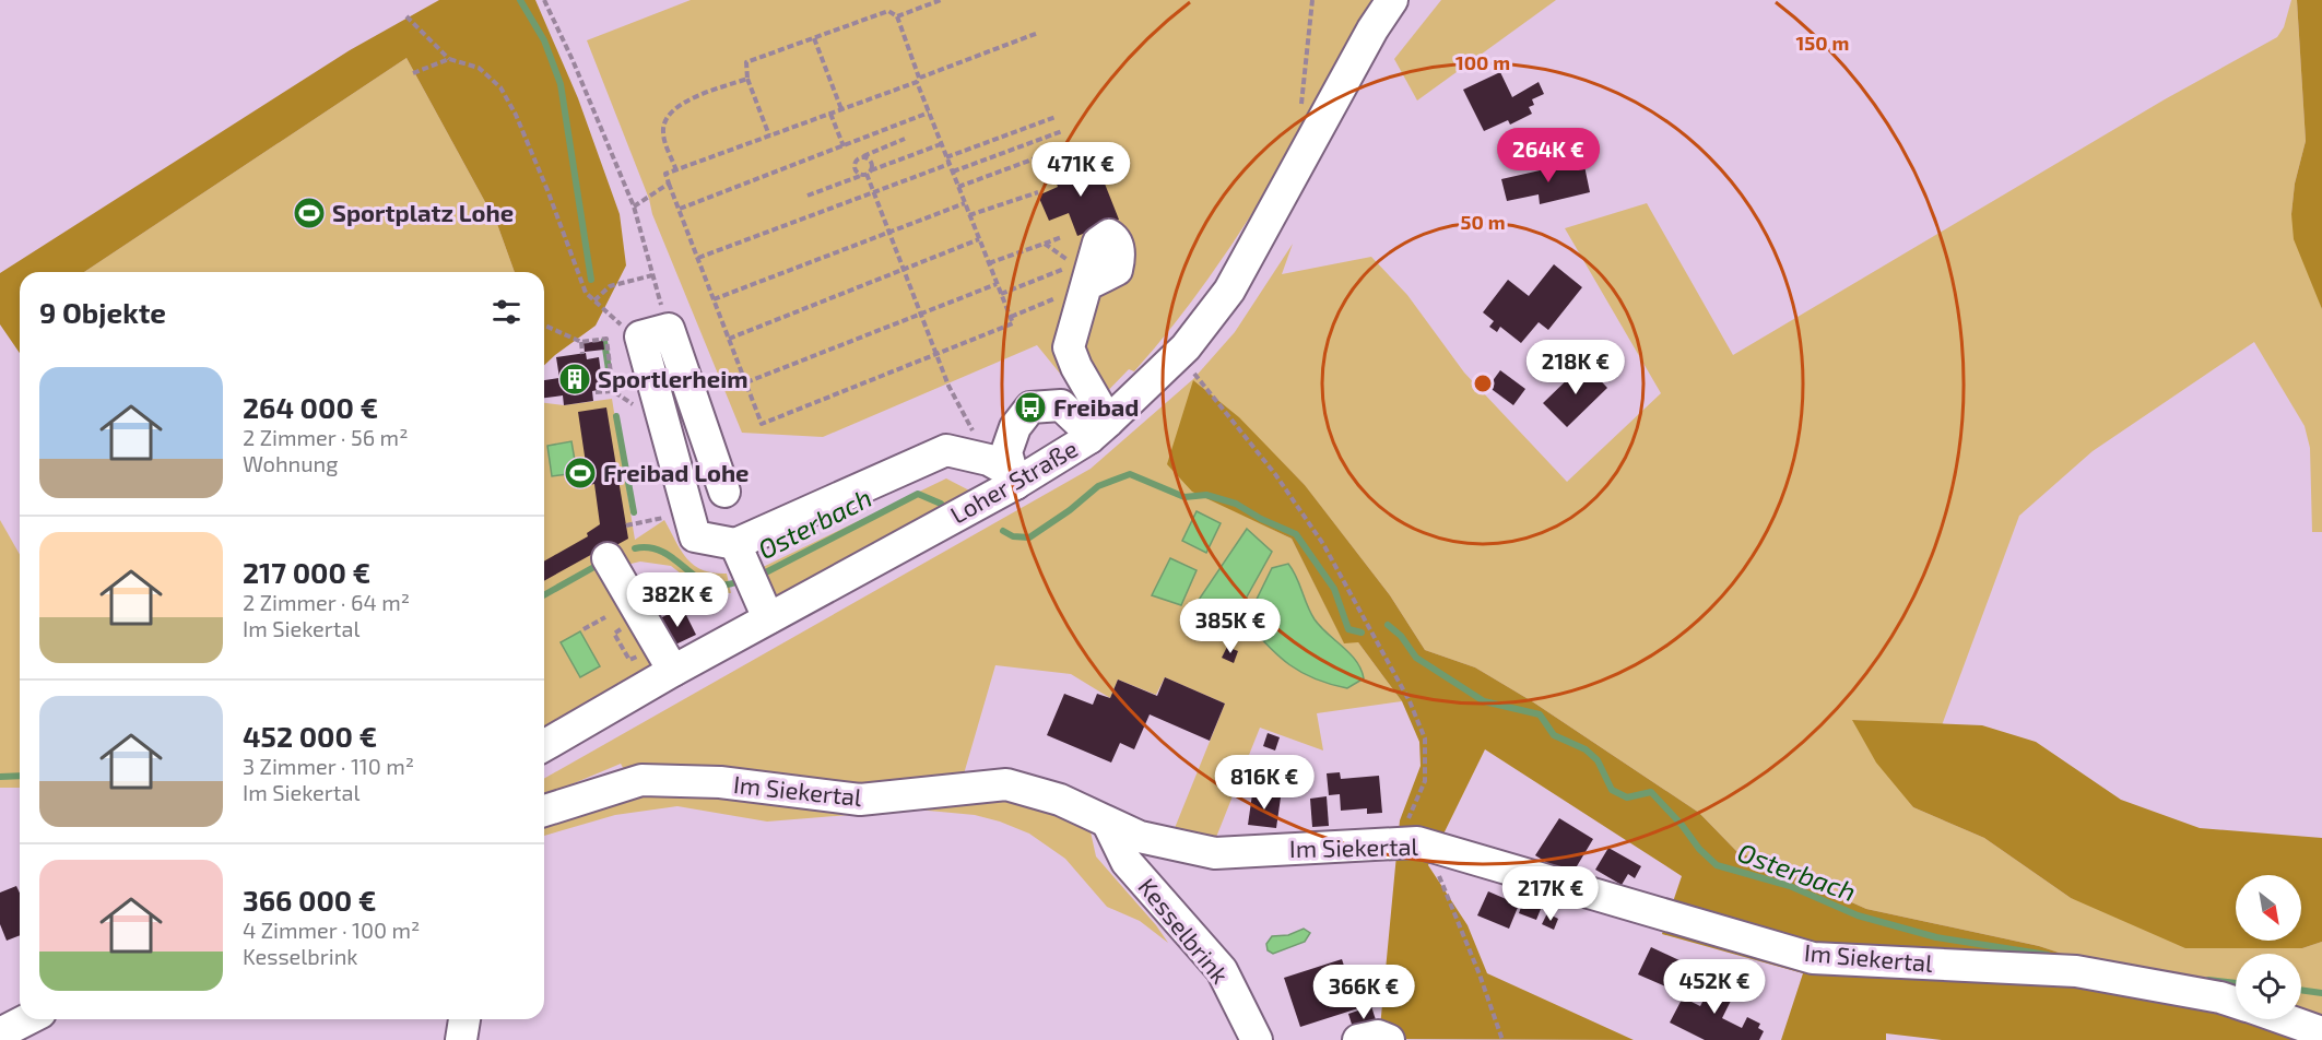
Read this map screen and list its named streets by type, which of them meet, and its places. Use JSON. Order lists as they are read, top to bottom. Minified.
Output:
{"streets":{"street":["Loher Straße","Im Siekertal","Kesselbrink"]},"crossings":[["Im Siekertal","Kesselbrink"]],"water":["Osterbach"],"places":{"sports":["Sportplatz Lohe","Freibad Lohe"],"building":["Sportlerheim"],"bus stop":["Freibad"]},"north":"bottom right","page":{"price":["264K €","471K €","218K €","382K €","385K €","816K €","217K €","452K €","366K €"],"heading":"9 Objekte","list":[{"name":"264 000 €","note":"2 Zimmer · 56 m² · Wohnung"},{"name":"217 000 €","note":"2 Zimmer · 64 m² · Im Siekertal"},{"name":"452 000 €","note":"3 Zimmer · 110 m² · Im Siekertal"},{"name":"366 000 €","note":"4 Zimmer · 100 m² · Kesselbrink"}]},"rings":["150 m","100 m","50 m"]}
